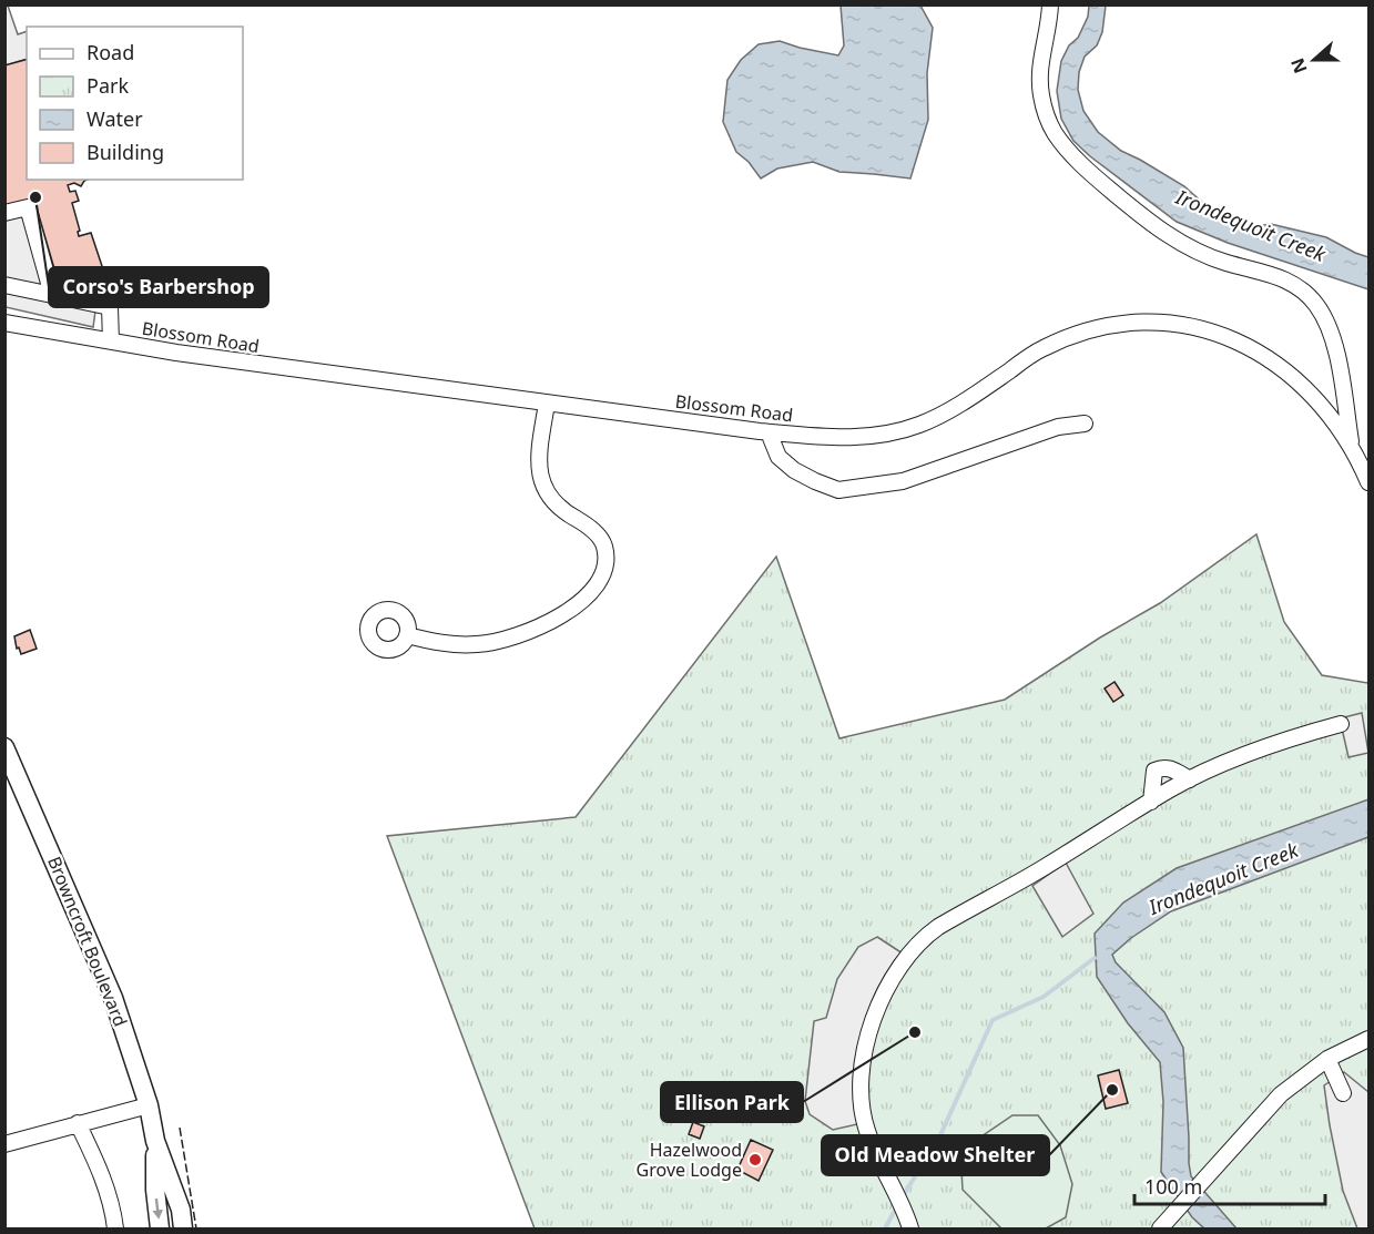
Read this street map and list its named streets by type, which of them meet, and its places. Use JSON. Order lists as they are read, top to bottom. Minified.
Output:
{"streets":{"main road":["Browncroft Boulevard"],"street":["Blossom Road"]},"water":["Irondequoit Creek"],"places":["Corso's Barbershop","Ellison Park","Old Meadow Shelter","Hazelwood Grove Lodge"],"legend":["Road","Park","Water","Building"],"scale_bar":"100 m","north":"left"}
